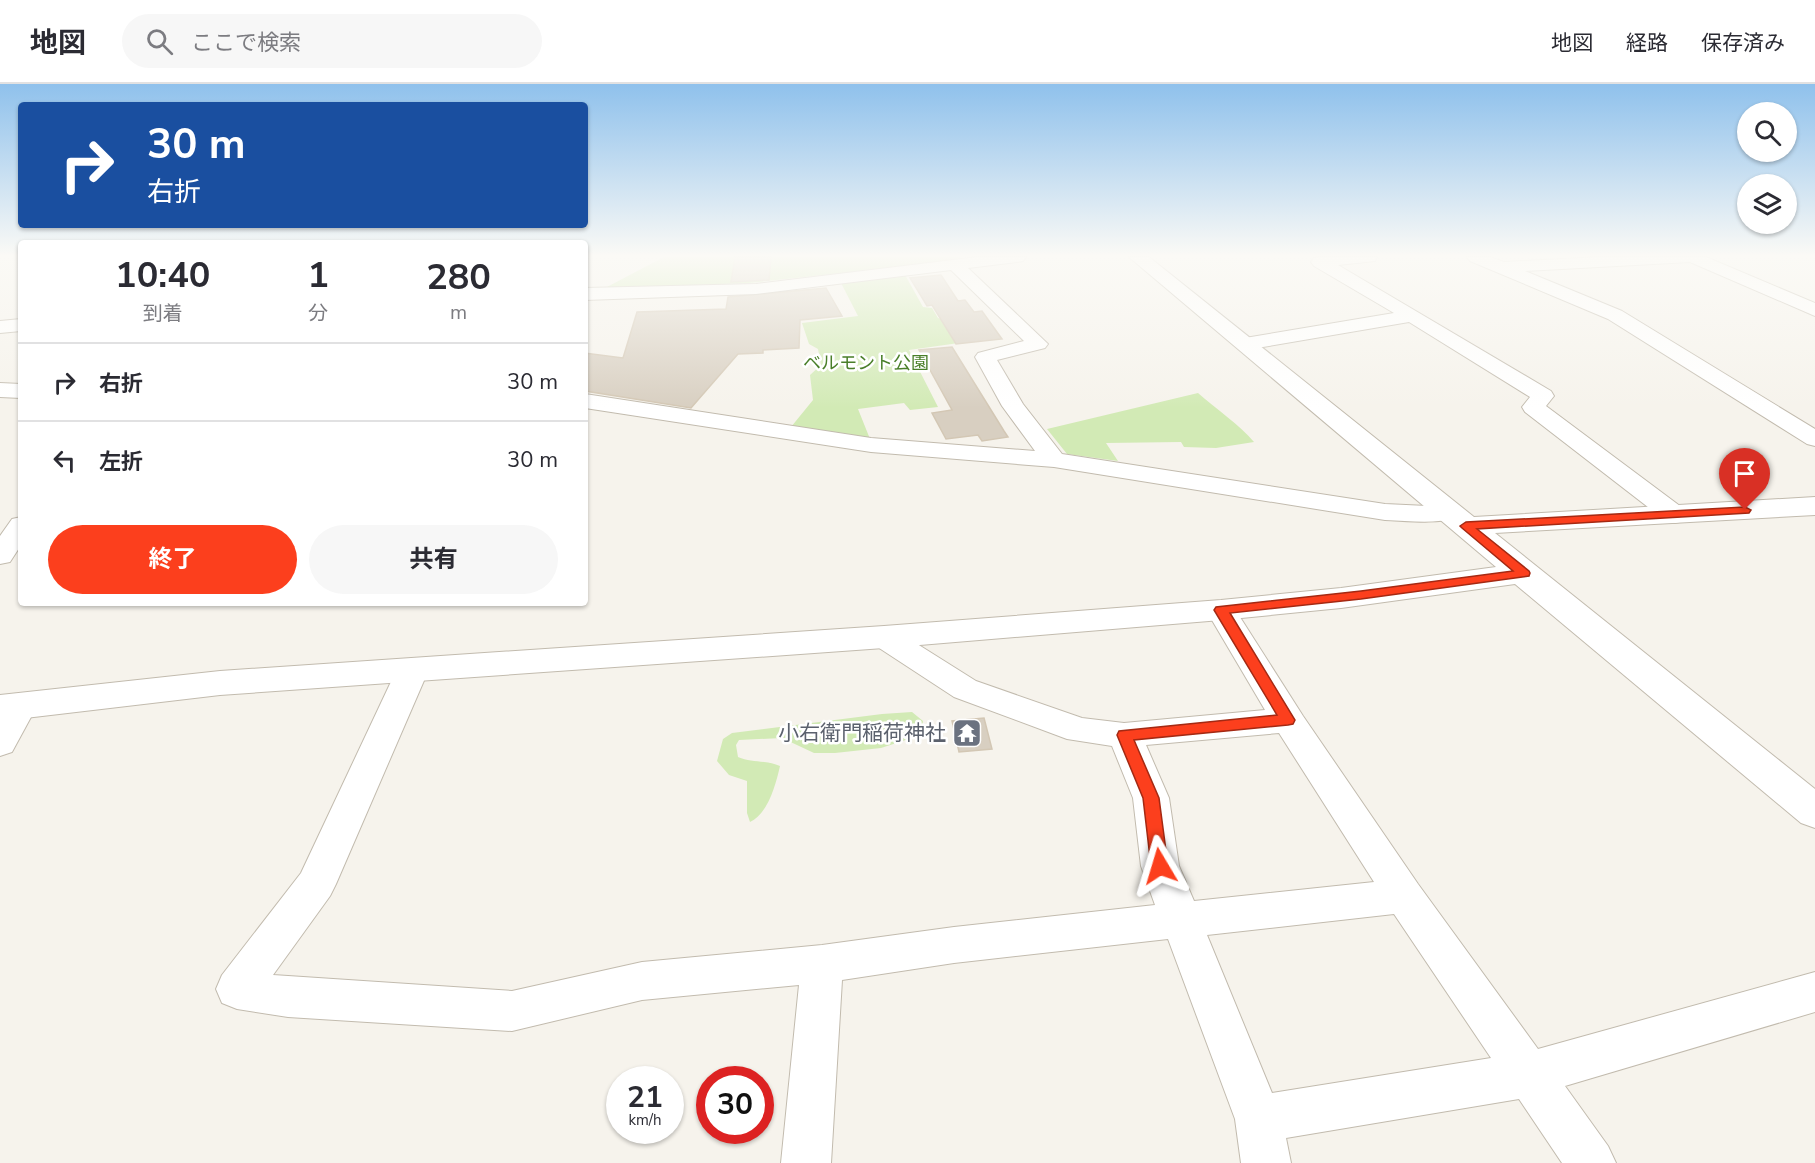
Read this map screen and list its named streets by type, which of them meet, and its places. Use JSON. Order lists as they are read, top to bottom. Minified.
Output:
{"parks":["ベルモント公園"],"places":{"temple":["小右衛門稲荷神社"]},"page":{"header":"地図","search":"ここで検索","nav":["地図","経路","保存済み"],"turn":["30 m","右折"],"eta":["10:40","到着","1","分","280","m"],"list":[{"name":"右折","value":"30 m"},{"name":"左折","value":"30 m"}],"buttons":["終了","共有"],"speed":"21 km/h","limit":"30"}}
